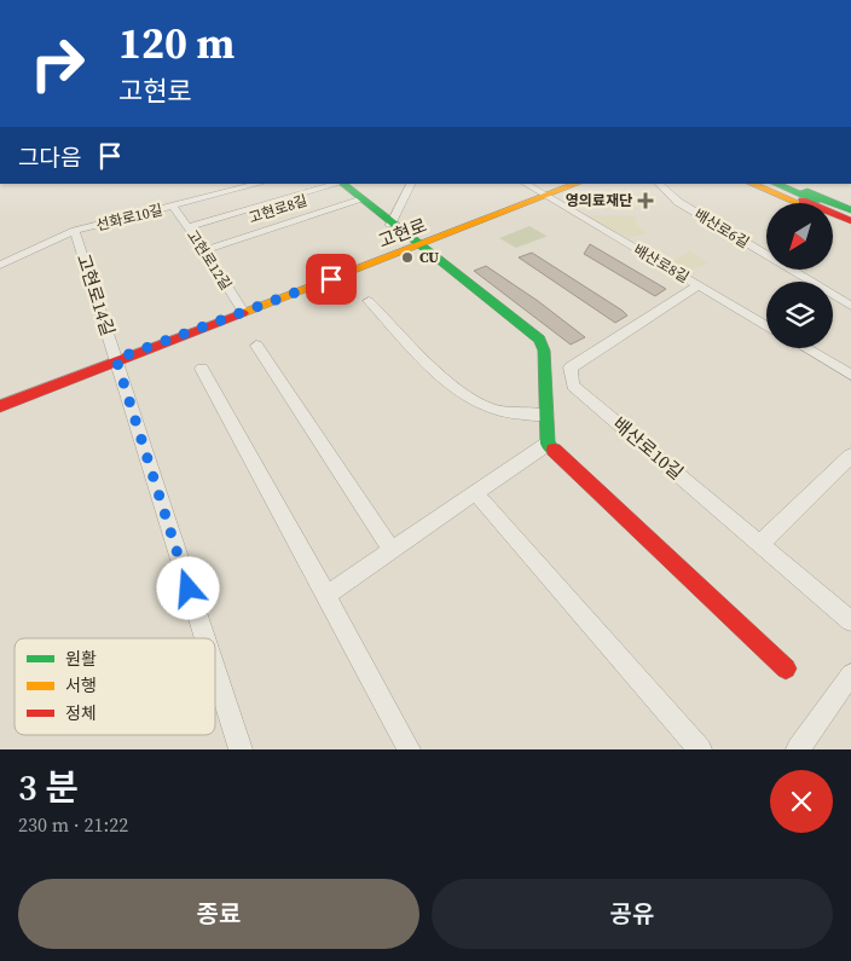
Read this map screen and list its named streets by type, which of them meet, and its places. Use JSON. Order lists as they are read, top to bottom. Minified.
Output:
{"streets":{"street":["고현로8길","선화로10길","배산로6길","고현로","고현로12길","배산로8길","고현로14길","배산로10길"]},"crossings":[["고현로8길","고현로"],["고현로8길","고현로12길"],["선화로10길","고현로12길"],["선화로10길","고현로14길"],["고현로","고현로12길"],["고현로","배산로8길"],["고현로","고현로14길"],["배산로8길","배산로10길"]],"places":{"health":["영의료재단"],"other":["CU"]},"legend":["원활","서행","정체"],"north":"bottom left","page":{"turn":["120 m","고현로"],"then":"그다음","heading":["3 분","230 m · 21:22"],"buttons":["종료","공유"]}}
